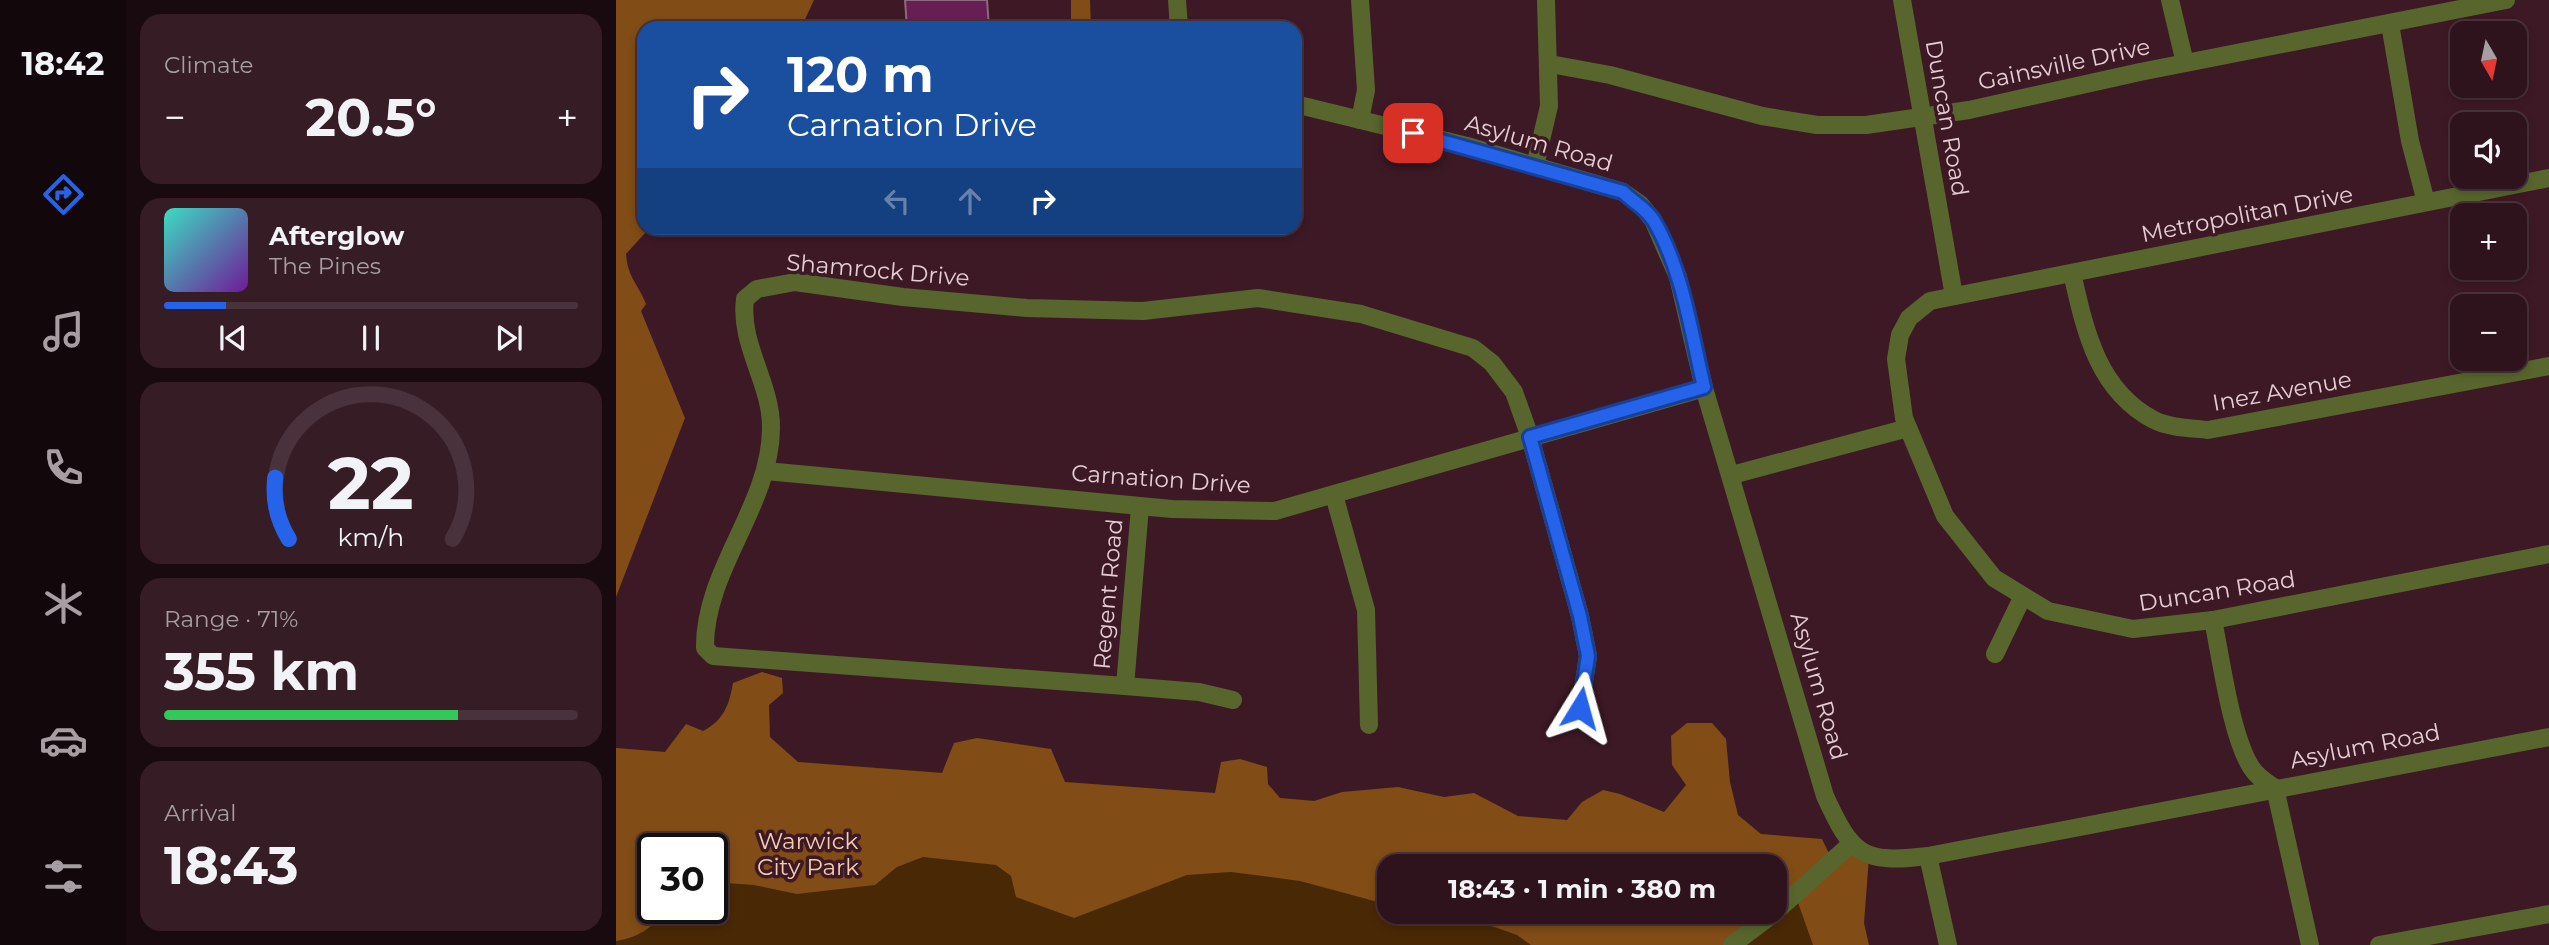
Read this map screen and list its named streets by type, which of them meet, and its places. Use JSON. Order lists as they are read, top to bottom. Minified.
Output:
{"streets":{"street":["Gainsville Drive","Duncan Road","Asylum Road","Metropolitan Drive","Shamrock Drive","Inez Avenue","Carnation Drive","Regent Road"]},"crossings":[["Gainsville Drive","Duncan Road"],["Duncan Road","Metropolitan Drive"],["Asylum Road","Carnation Drive"],["Metropolitan Drive","Inez Avenue"],["Shamrock Drive","Carnation Drive"],["Shamrock Drive","Regent Road"],["Carnation Drive","Regent Road"]],"parks":["Warwick City Park"],"north":"bottom","page":{"tabs":"18:42","tile":["Climate",["Range · 71%","355 km"],["Arrival","18:43"]],"map_buttons":["+","−"],"turn":["120 m","Carnation Drive"],"heat":["−","20.5°","+"],"song":["Afterglow","The Pines"],"limit":"30","trip":"18:43 · 1 min · 380 m","gauge":["22","km/h"]}}
